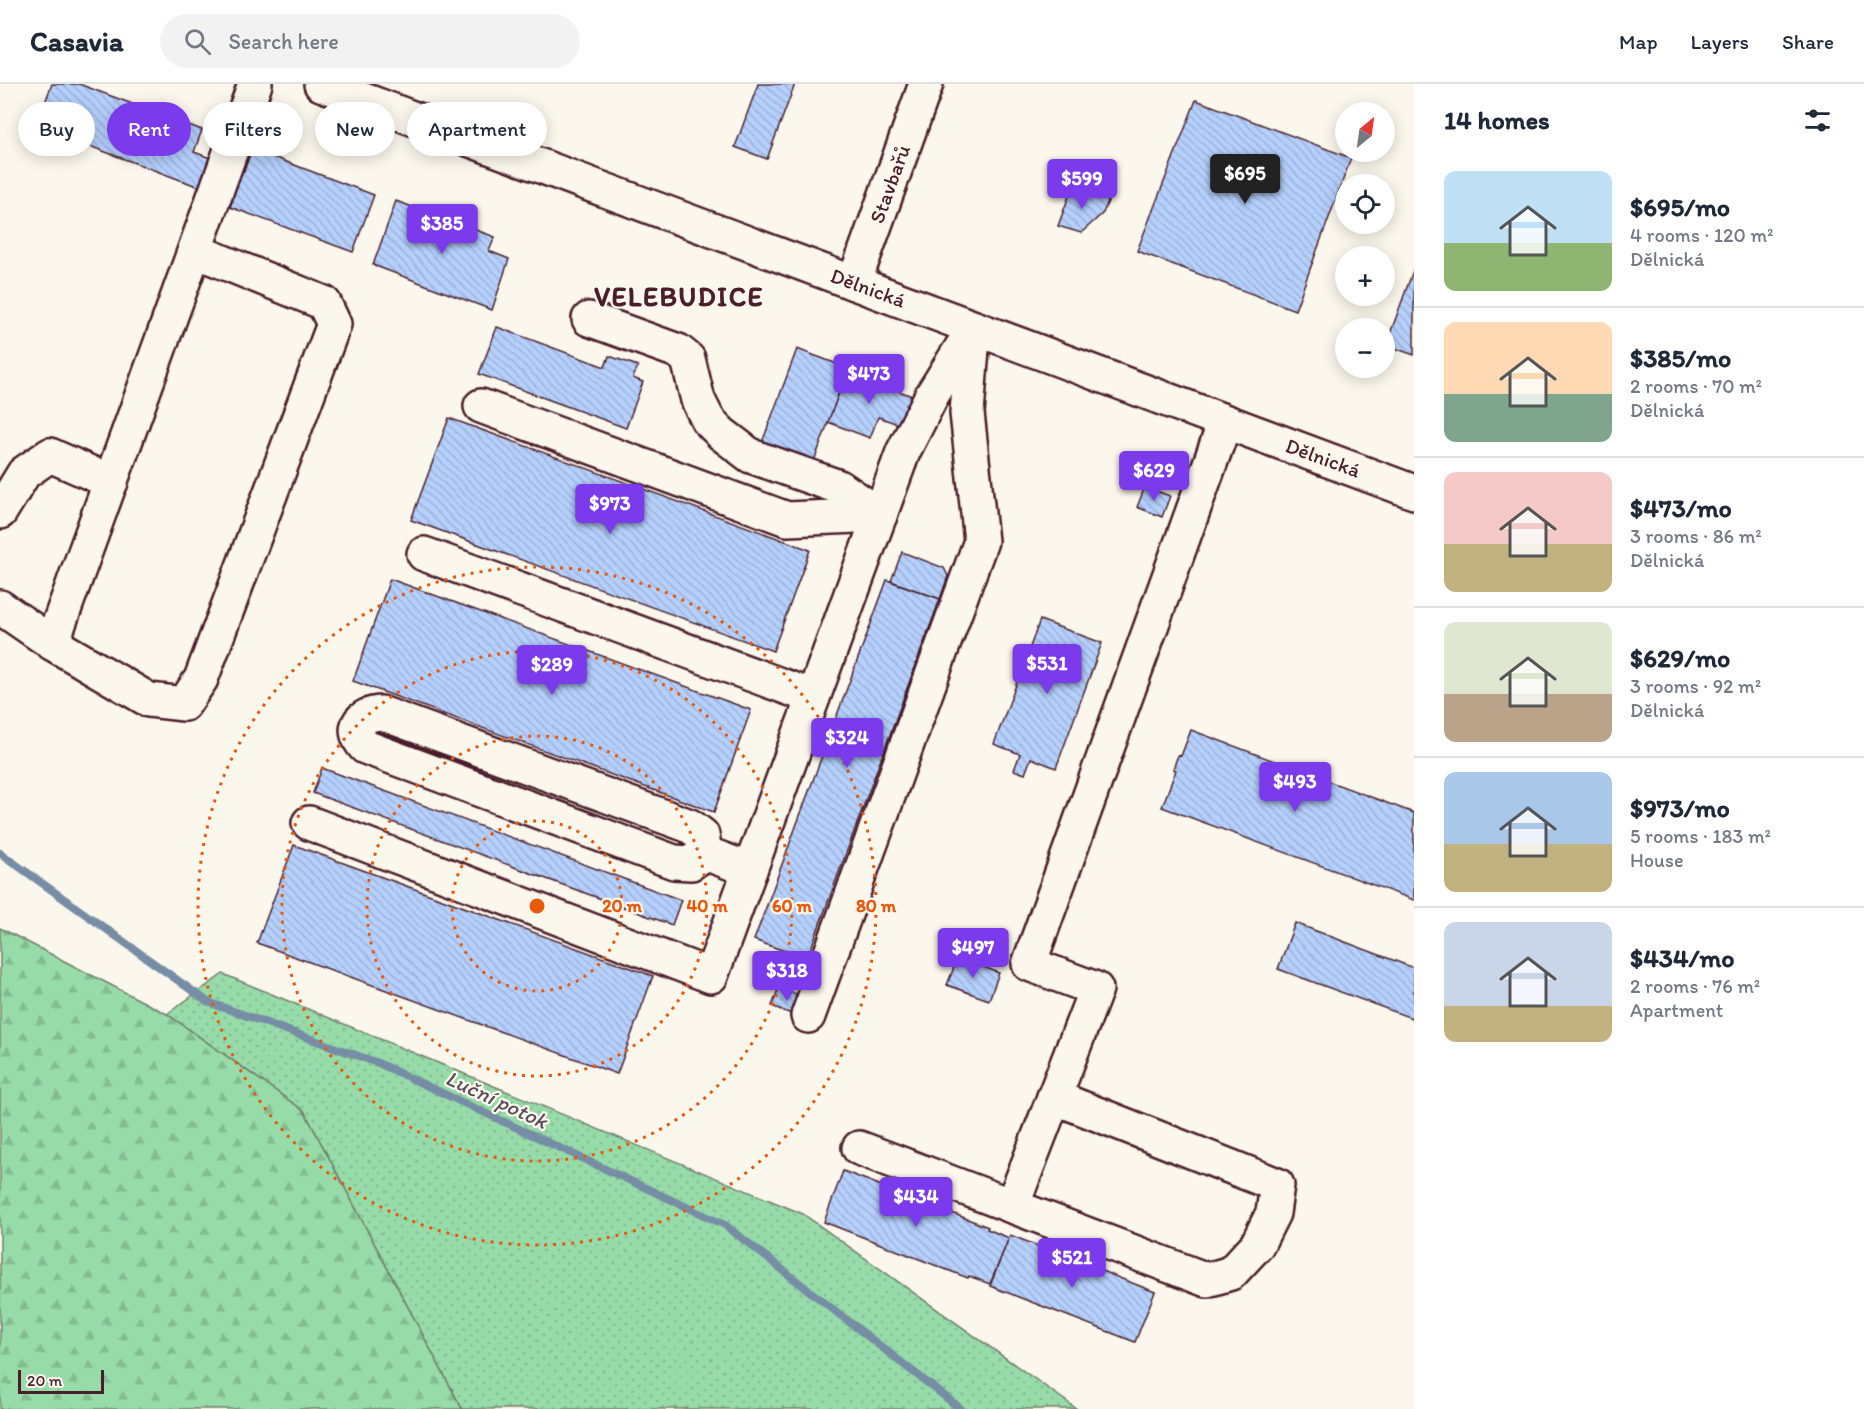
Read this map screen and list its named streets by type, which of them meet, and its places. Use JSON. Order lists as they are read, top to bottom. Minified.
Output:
{"streets":{"street":["Stavbařů","Dělnická"]},"crossings":[["Stavbařů","Dělnická"]],"districts":["VELEBUDICE"],"water":["Luční potok"],"scale_bar":"20 m","north":"top right","page":{"header":"Casavia","search":"Search here","nav":["Map","Layers","Share"],"heading":"14 homes","map_buttons":["+","−"],"chip":["Buy","Rent","Filters","New","Apartment"],"price":["$695","$599","$385","$473","$629","$973","$531","$289","$324","$493","$497","$318","$434","$521"],"list":[{"name":"$695/mo","note":"4 rooms · 120 m² · Dělnická"},{"name":"$385/mo","note":"2 rooms · 70 m² · Dělnická"},{"name":"$473/mo","note":"3 rooms · 86 m² · Dělnická"},{"name":"$629/mo","note":"3 rooms · 92 m² · Dělnická"},{"name":"$973/mo","note":"5 rooms · 183 m² · House"},{"name":"$434/mo","note":"2 rooms · 76 m² · Apartment"}],"scale":"20 m"},"rings":["20 m","40 m","60 m","80 m"]}
